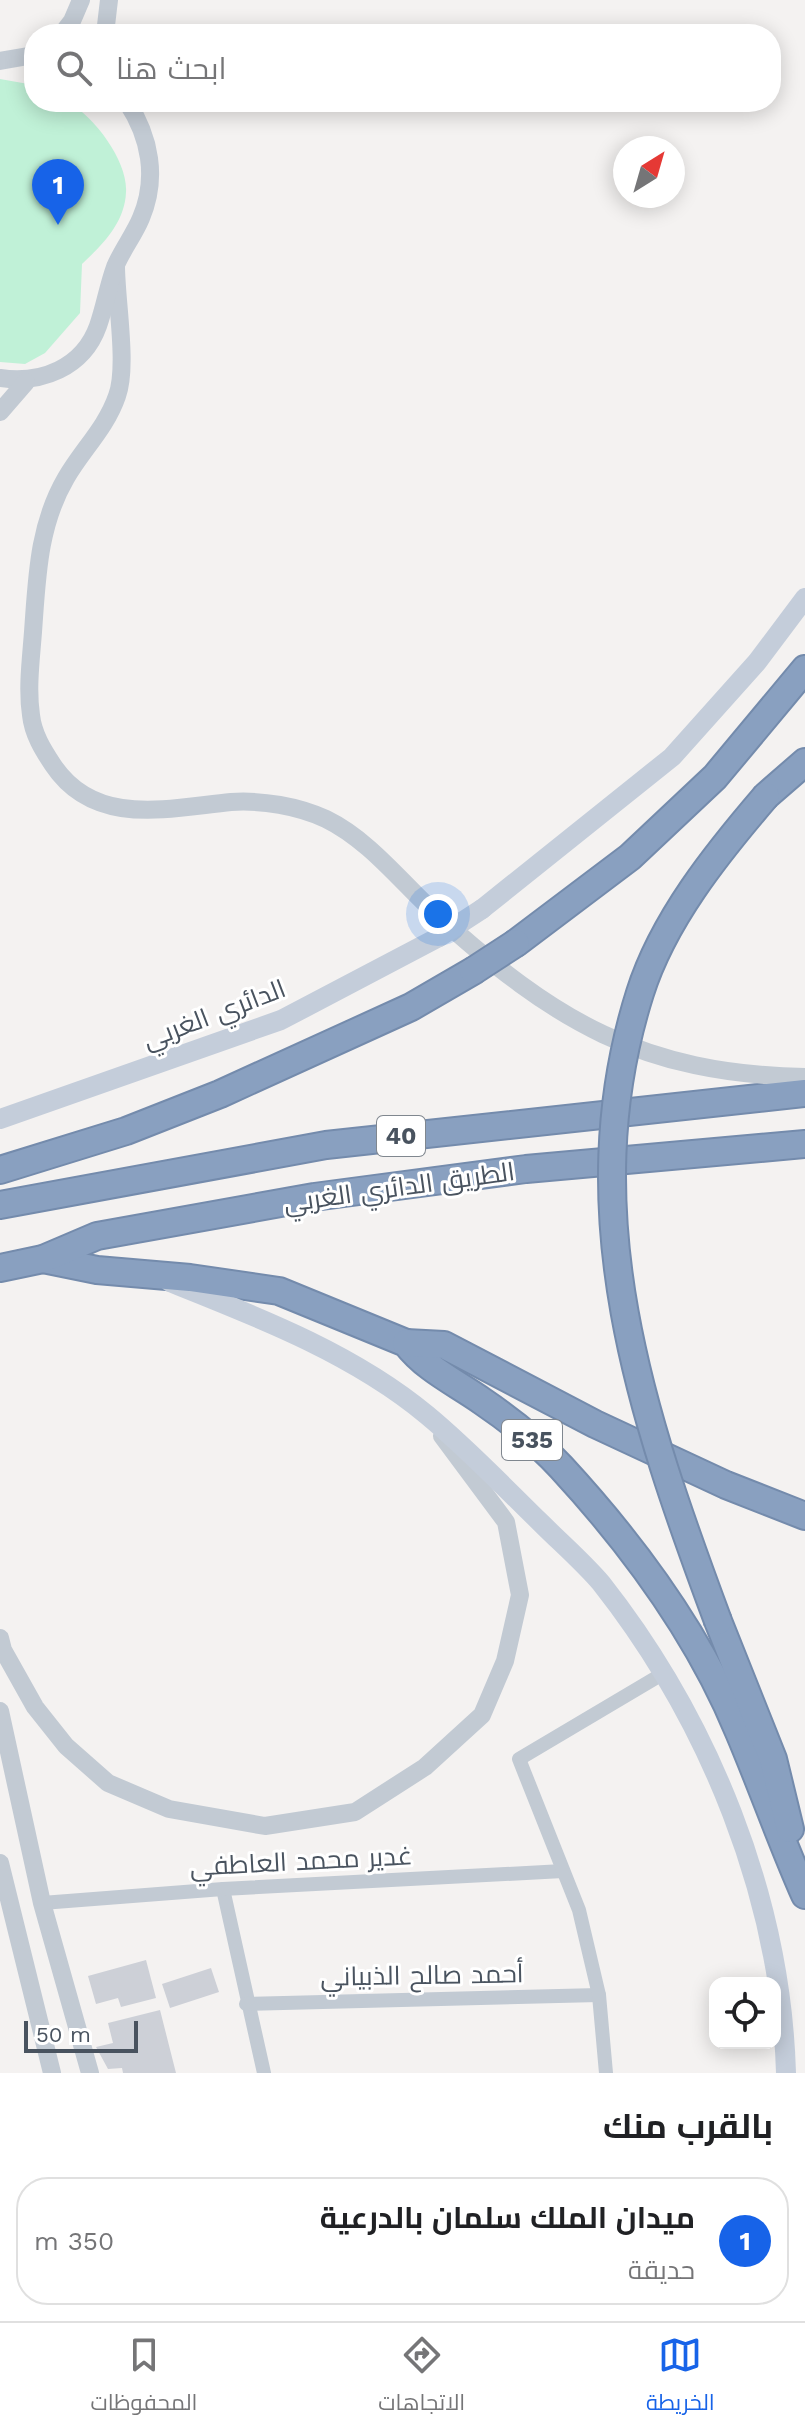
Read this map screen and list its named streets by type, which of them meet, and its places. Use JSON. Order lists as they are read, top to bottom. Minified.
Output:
{"streets":{"highway":["40","الطريق الدائري الغربي","535"],"main road":["الدائري الغربي"],"street":["غدير محمد العاطفي","أحمد صالح الذبياني"]},"crossings":[["الطريق الدائري الغربي","535"]],"scale_bar":"50 m","north":"top right","page":{"search":"ابحث هنا","pins":"1","scale":"50 m","heading":"بالقرب منك","list":[{"mark":"1","name":"ميدان الملك سلمان بالدرعية","note":"حديقة","value":"350 m"}],"nav":["الخريطة","الاتجاهات","المحفوظات"]}}
